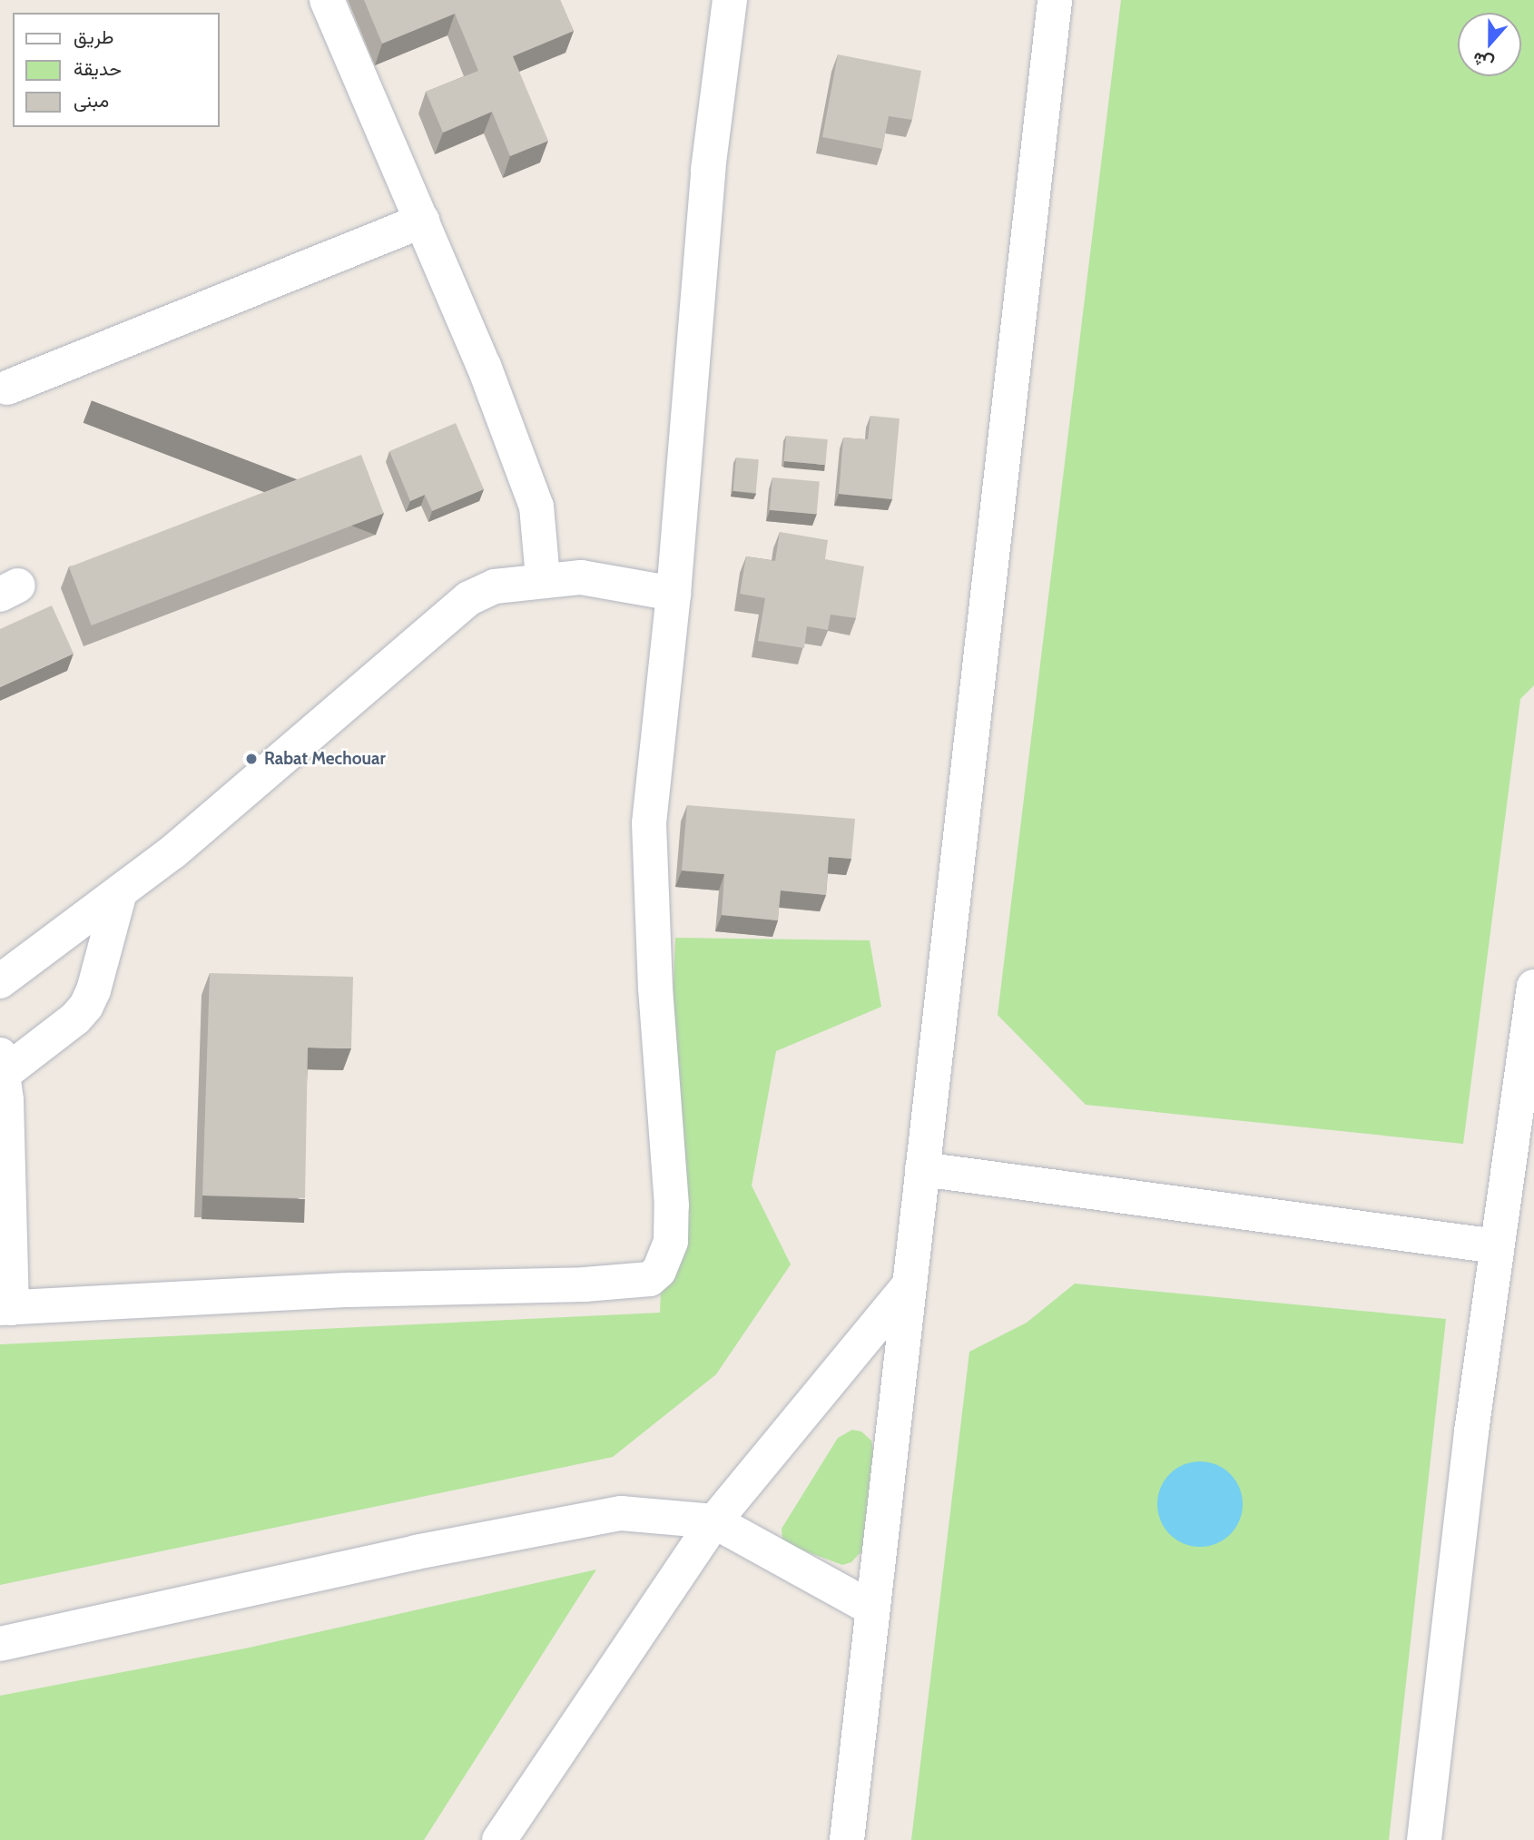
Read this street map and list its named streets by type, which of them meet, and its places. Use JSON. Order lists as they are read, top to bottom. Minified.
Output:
{"places":["Rabat Mechouar"],"legend":["طريق","حديقة","مبنى"],"north":"bottom"}
